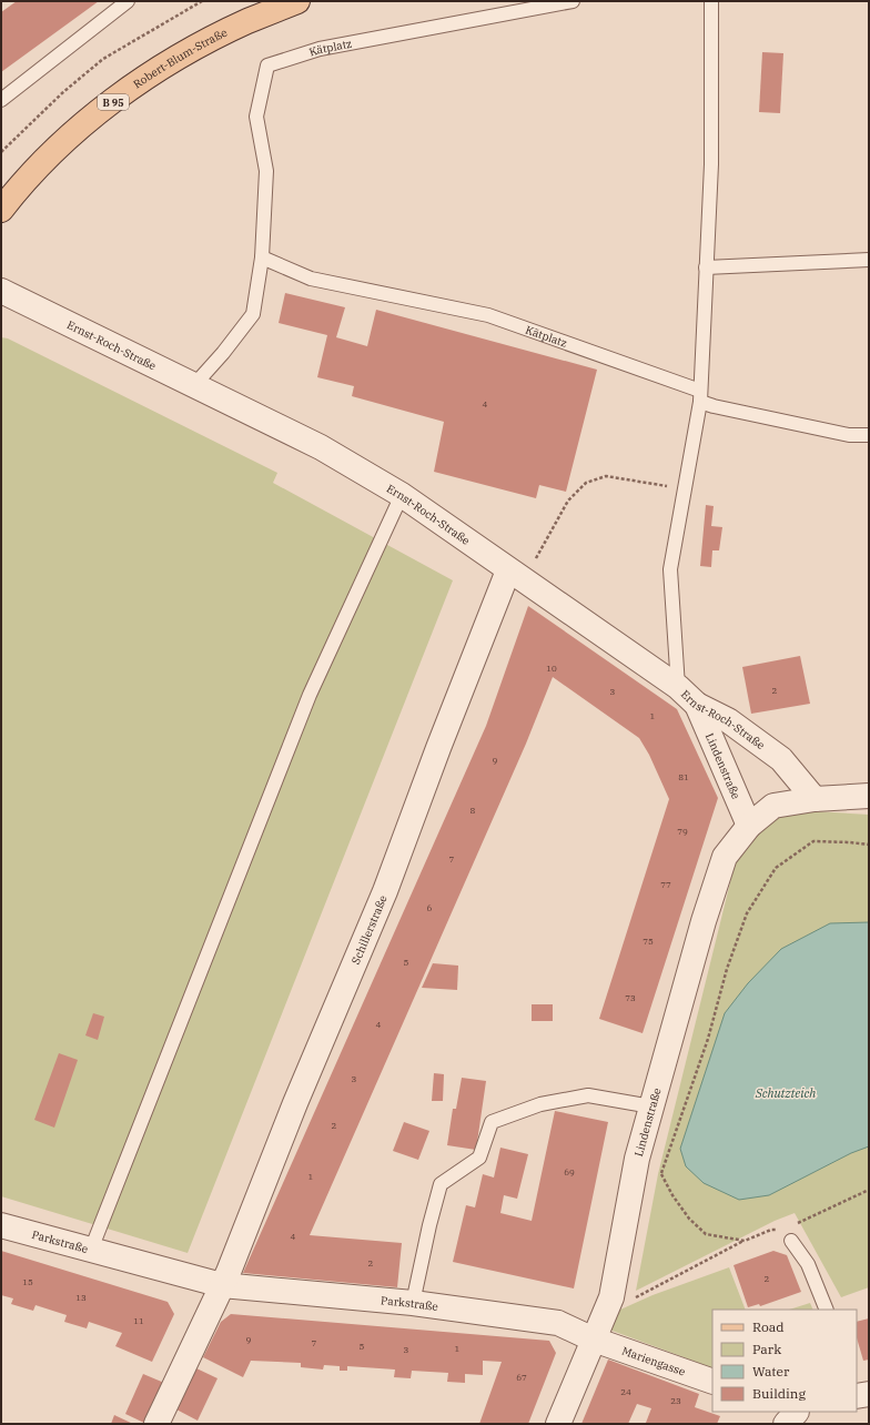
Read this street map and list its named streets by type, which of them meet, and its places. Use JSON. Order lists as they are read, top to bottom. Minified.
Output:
{"streets":{"main road":["Robert-Blum-Straße","B 95"],"street":["Ernst-Roch-Straße","Lindenstraße","Schillerstraße","Parkstraße","Mariengasse"],"lane":["Kätplatz"]},"crossings":[["Ernst-Roch-Straße","Lindenstraße"],["Ernst-Roch-Straße","Schillerstraße"],["Lindenstraße","Parkstraße"],["Lindenstraße","Mariengasse"],["Schillerstraße","Parkstraße"],["Parkstraße","Mariengasse"]],"water":["Schutzteich"],"house_numbers":["4","10","2","3","1","9","81","8","79","7","77","6","75","5","73","4","3","2","69","1","4","2","2","15","13","11","9","7","5","1","3","67","24","23"],"legend":["Road","Park","Water","Building"]}
